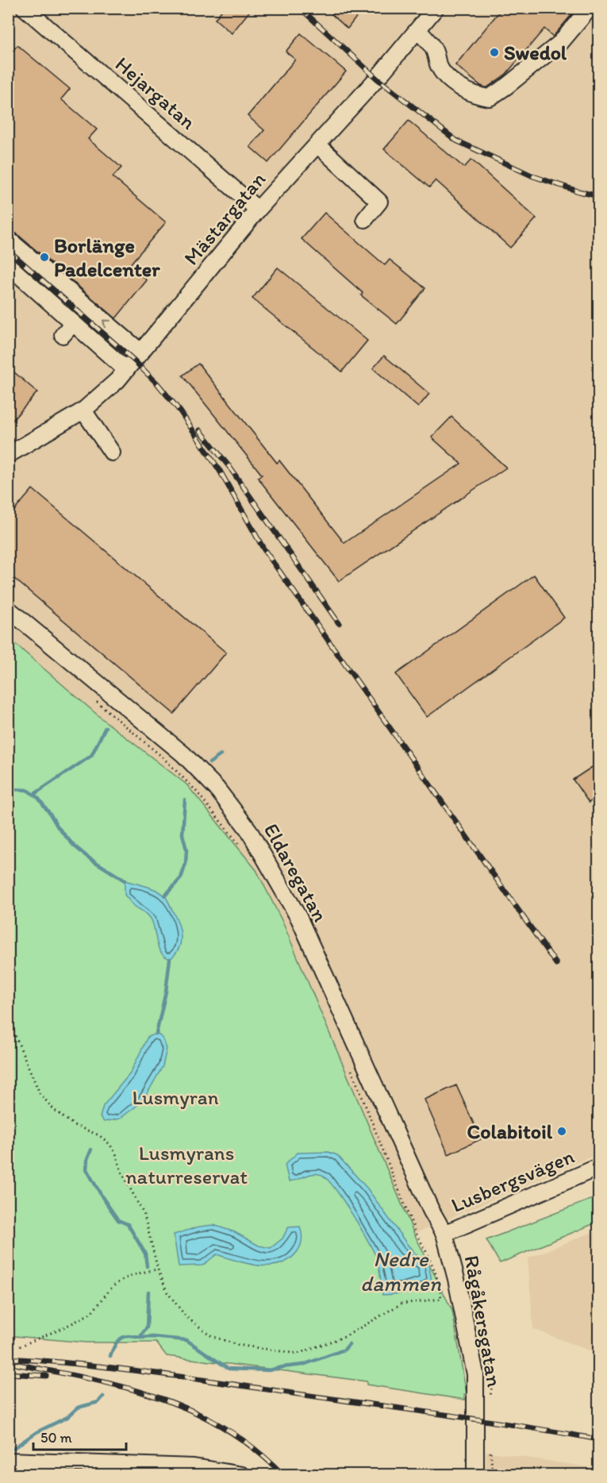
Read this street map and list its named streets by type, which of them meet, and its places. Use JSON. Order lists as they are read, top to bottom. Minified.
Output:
{"streets":{"street":["Hejargatan","Mästargatan","Eldaregatan","Lusbergsvägen","Rågåkersgatan"]},"crossings":[["Hejargatan","Mästargatan"],["Eldaregatan","Lusbergsvägen"],["Eldaregatan","Rågåkersgatan"],["Lusbergsvägen","Rågåkersgatan"]],"water":["Nedre dammen"],"parks":["Lusmyran","Lusmyrans naturreservat"],"places":["Swedol","Borlänge Padelcenter","Colabitoil"],"scale_bar":"50 m"}
